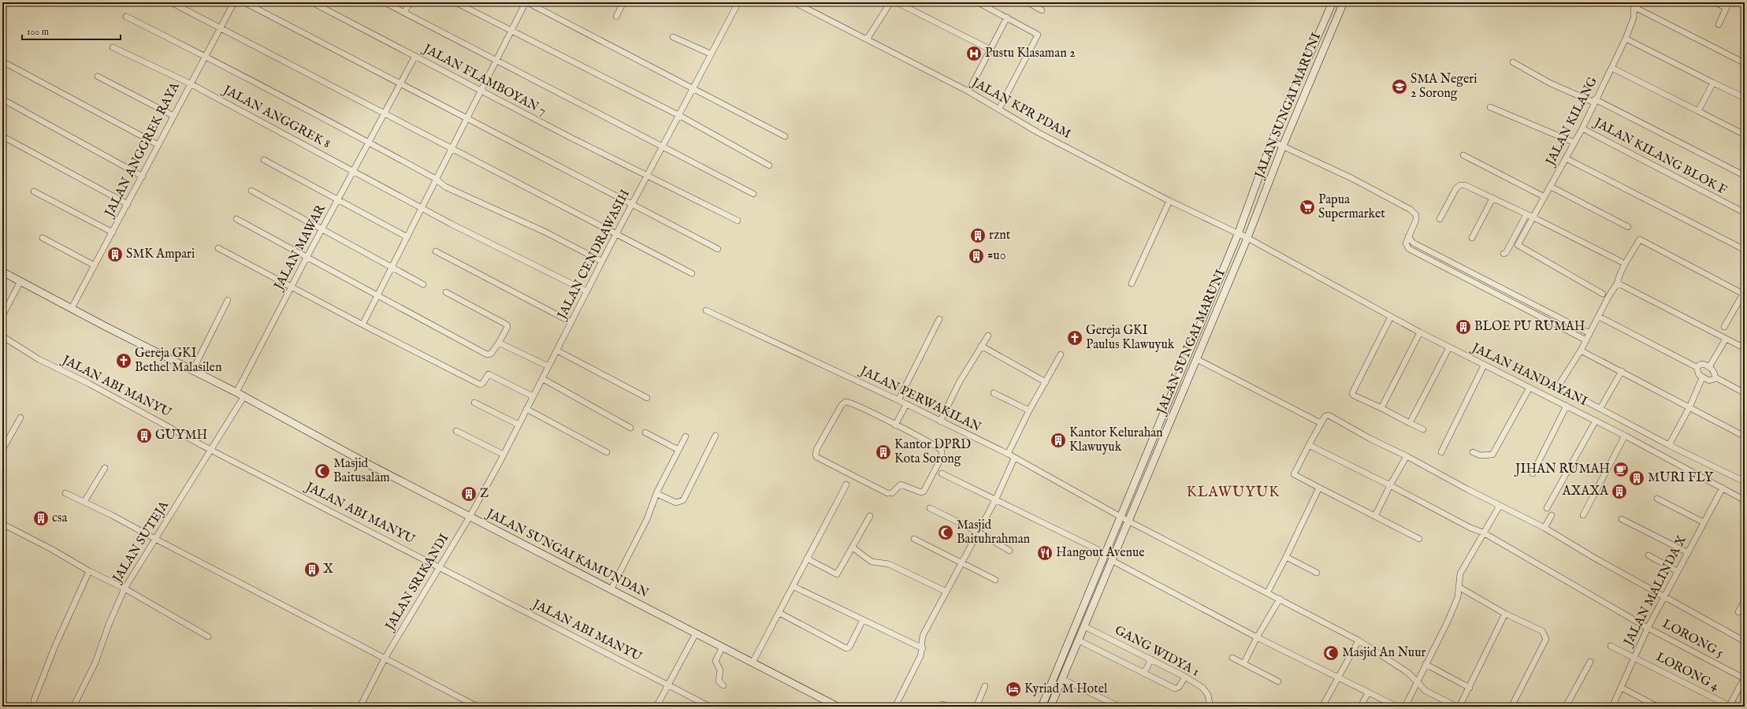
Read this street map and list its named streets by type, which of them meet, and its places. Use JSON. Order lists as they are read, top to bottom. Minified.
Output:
{"streets":{"main road":["JALAN SUNGAI MARUNI","JALAN SUNGAI KAMUNDAN"],"street":["JALAN FLAMBOYAN 7","JALAN KPR PDAM","JALAN ANGGREK 8","JALAN KILANG","JALAN ANGGREK RAYA","JALAN KILANG BLOK F","JALAN MAWAR","JALAN CENDRAWASIH","JALAN HANDAYANI","JALAN ABI MANYU","JALAN PERWAKILAN","JALAN SUTEJA","JALAN SRIKANDI","JALAN MALINDA X","LORONG 5","GANG WIDYA 1","LORONG 4"]},"crossings":[["JALAN FLAMBOYAN 7","JALAN MAWAR"],["JALAN FLAMBOYAN 7","JALAN CENDRAWASIH"],["JALAN SUNGAI MARUNI","JALAN KPR PDAM"],["JALAN SUNGAI MARUNI","JALAN HANDAYANI"],["JALAN SUNGAI MARUNI","JALAN PERWAKILAN"],["JALAN SUNGAI MARUNI","GANG WIDYA 1"],["JALAN KPR PDAM","JALAN HANDAYANI"],["JALAN ANGGREK 8","JALAN ANGGREK RAYA"],["JALAN ANGGREK 8","JALAN MAWAR"],["JALAN ANGGREK 8","JALAN CENDRAWASIH"],["JALAN KILANG","JALAN KILANG BLOK F"],["JALAN ANGGREK RAYA","JALAN SUNGAI KAMUNDAN"],["JALAN MAWAR","JALAN SUNGAI KAMUNDAN"],["JALAN CENDRAWASIH","JALAN SUNGAI KAMUNDAN"],["JALAN CENDRAWASIH","JALAN SRIKANDI"],["JALAN HANDAYANI","JALAN MALINDA X"],["JALAN ABI MANYU","JALAN SUTEJA"],["JALAN ABI MANYU","JALAN SRIKANDI"],["JALAN SUTEJA","JALAN SUNGAI KAMUNDAN"],["JALAN SUNGAI KAMUNDAN","JALAN SRIKANDI"],["JALAN MALINDA X","LORONG 5"],["JALAN MALINDA X","LORONG 4"]],"districts":["KLAWUYUK"],"places":{"hospital":["Pustu Klasaman 2"],"school or university":["SMA Negeri 2 Sorong"],"supermarket":["Papua Supermarket"],"building":["rznt","SMK Ampari","=u0","BLOE PU RUMAH","GUYMH","Kantor Kelurahan Klawuyuk","Kantor DPRD Kota Sorong","MURI FLY","AXAXA","Z","csa","X"],"church":["Gereja GKI Paulus Klawuyuk","Gereja GKI Bethel Malasilen"],"cafe":["JIHAN RUMAH"],"mosque":["Masjid Baitusalam","Masjid Baituhrahman","Masjid An Nuur"],"restaurant":["Hangout Avenue"],"hotel":["Kyriad M Hotel"]},"scale_bar":"100 m"}
